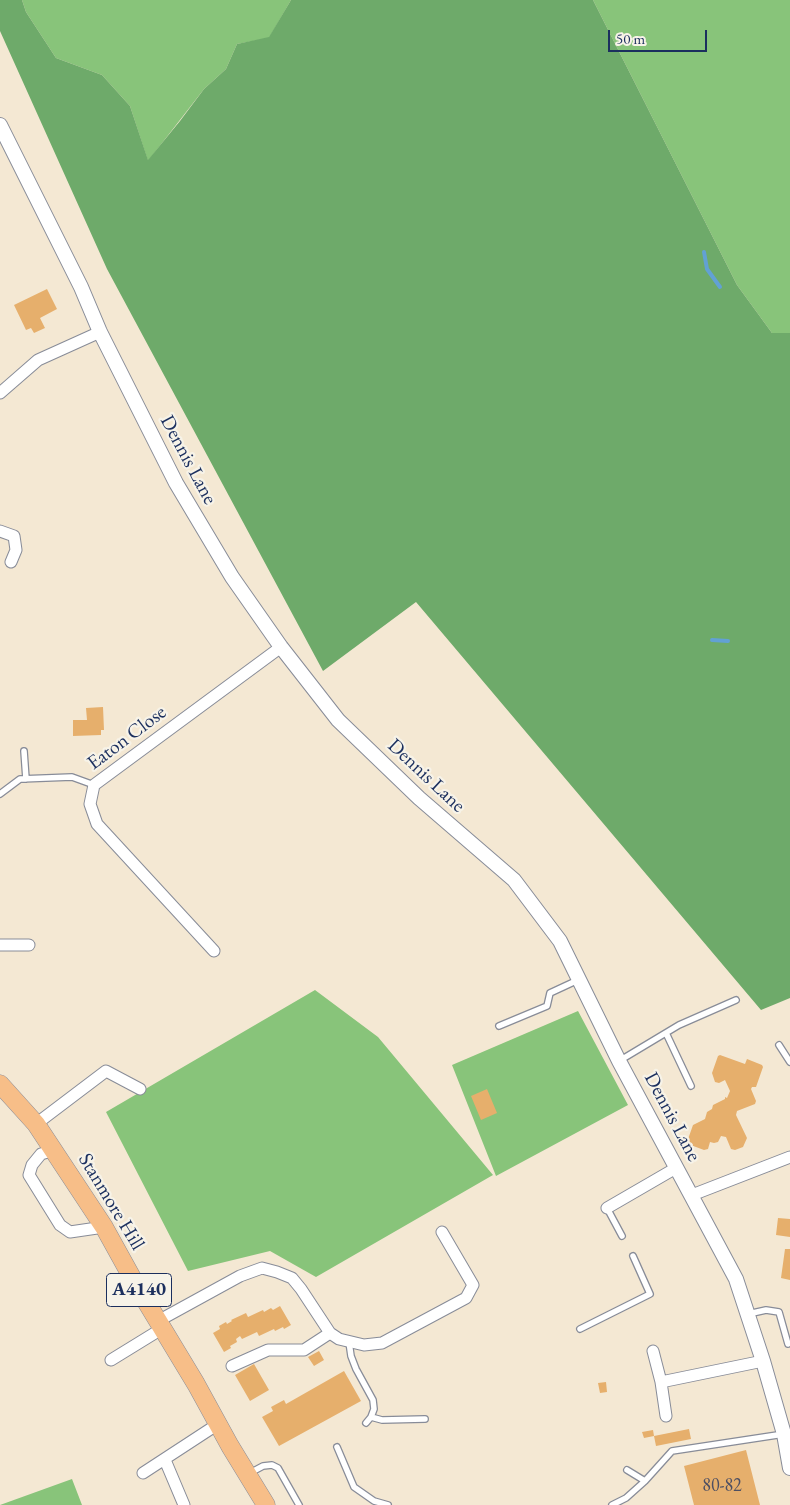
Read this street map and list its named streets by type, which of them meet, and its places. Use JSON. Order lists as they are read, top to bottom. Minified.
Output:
{"streets":{"main road":["Stanmore Hill","A4140"],"street":["Dennis Lane","Eaton Close"]},"crossings":[["Dennis Lane","Eaton Close"]],"house_numbers":["80-82"],"scale_bar":"50 m"}
